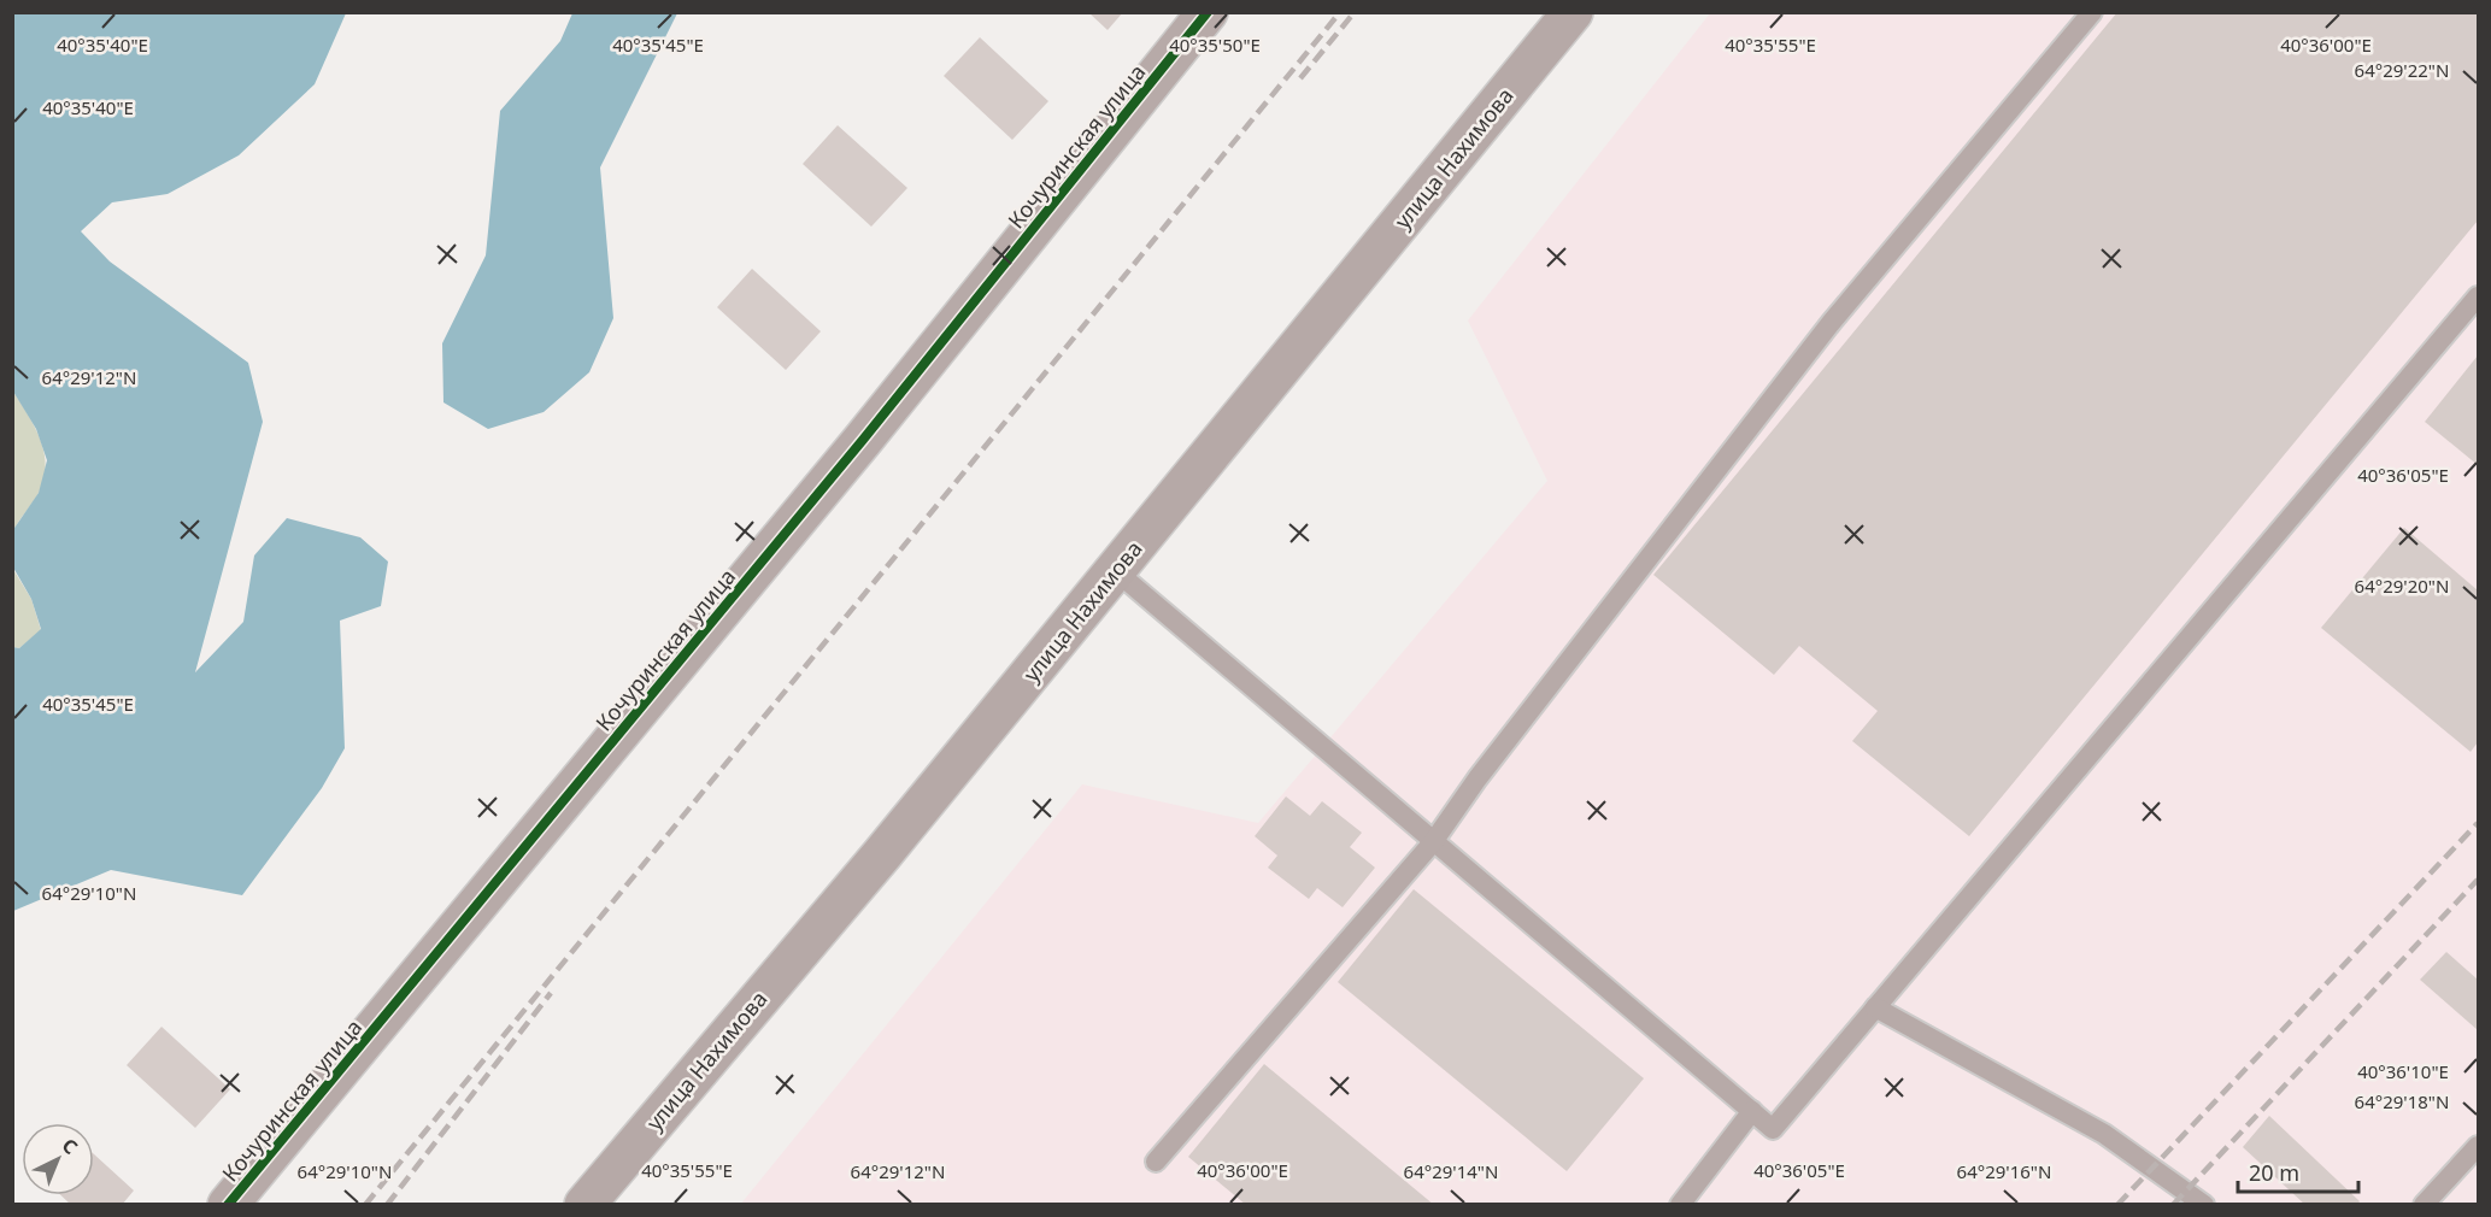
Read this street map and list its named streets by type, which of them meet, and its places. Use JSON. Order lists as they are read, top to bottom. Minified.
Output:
{"streets":{"main road":["улица Нахимова"],"street":["Кочуринская улица"]},"scale_bar":"20 m","north":"top right","coordinates":["40°35'40\"E","40°35'45\"E","40°36'00\"E","40°35'50\"E","40°35'55\"E","64°29'22\"N","64°29'12\"N","40°36'05\"E","64°29'20\"N","64°29'10\"N","40°36'10\"E","64°29'18\"N","64°29'14\"N","64°29'16\"N"]}
